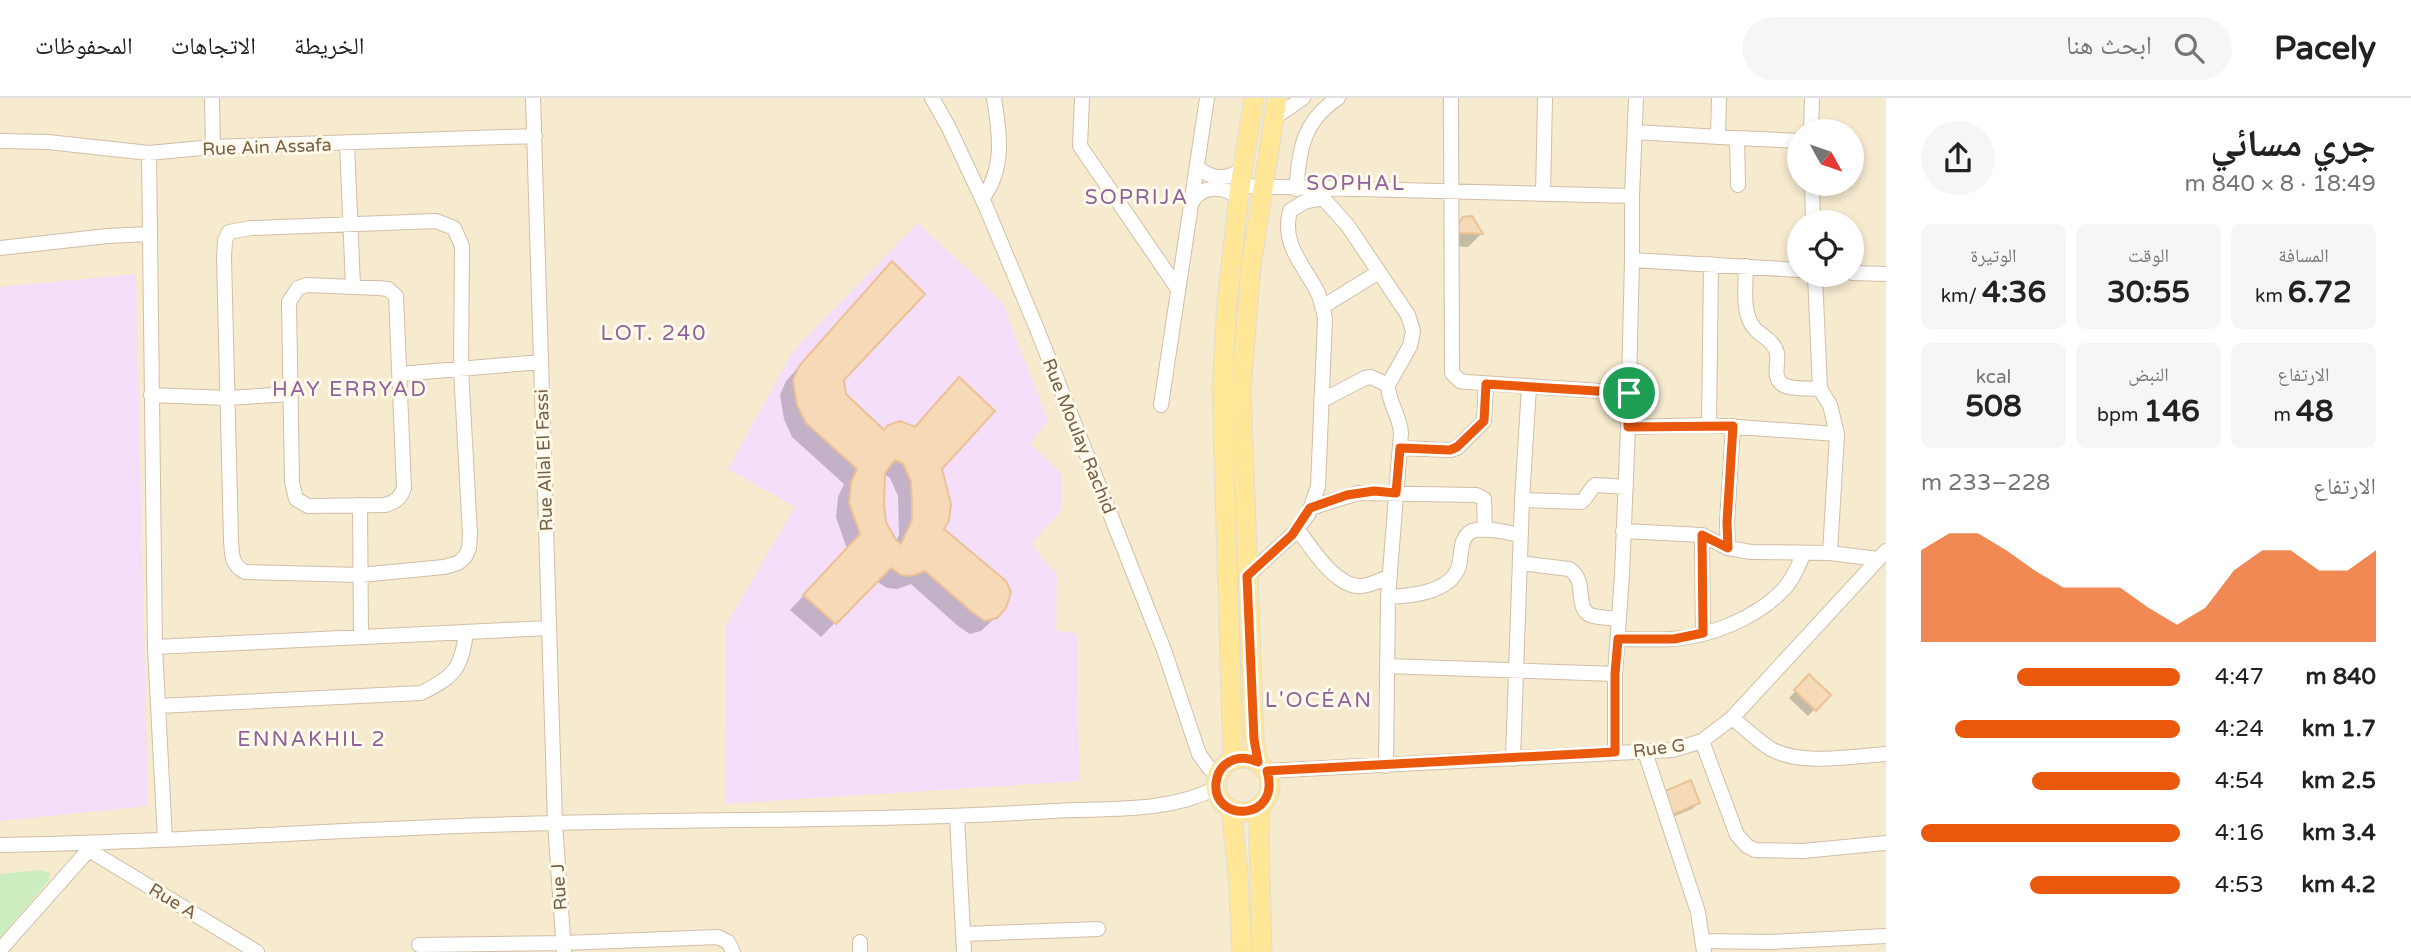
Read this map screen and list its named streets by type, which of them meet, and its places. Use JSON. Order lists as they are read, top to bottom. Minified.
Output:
{"streets":{"street":["Rue Ain Assafa","Rue Moulay Rachid","Rue Allal El Fassi","Rue G","Rue J","Rue A"]},"crossings":[["Rue Ain Assafa","Rue Allal El Fassi"],["Rue Moulay Rachid","Rue G"],["Rue Allal El Fassi","Rue J"]],"districts":["SOPHAL","SOPRIJA","LOT. 240","HAY ERRYAD","L'OCÉAN","ENNAKHIL 2"],"north":"bottom right","page":{"header":"Pacely","search":"ابحث هنا","nav":["الخريطة","الاتجاهات","المحفوظات"],"heading":["جري مسائي","18:49 · 8 × 840 m"],"stats":[["المسافة","6.72 km"],["الوقت","30:55"],["الوتيرة","4:36 /km"],["الارتفاع","48 m"],["النبض","146 bpm"],["kcal","508"]],"chart":["الارتفاع","228–233 m"],"list":[{"name":"840 m","note":"4:47"},{"name":"1.7 km","note":"4:24"},{"name":"2.5 km","note":"4:54"},{"name":"3.4 km","note":"4:16"},{"name":"4.2 km","note":"4:53"}]}}
